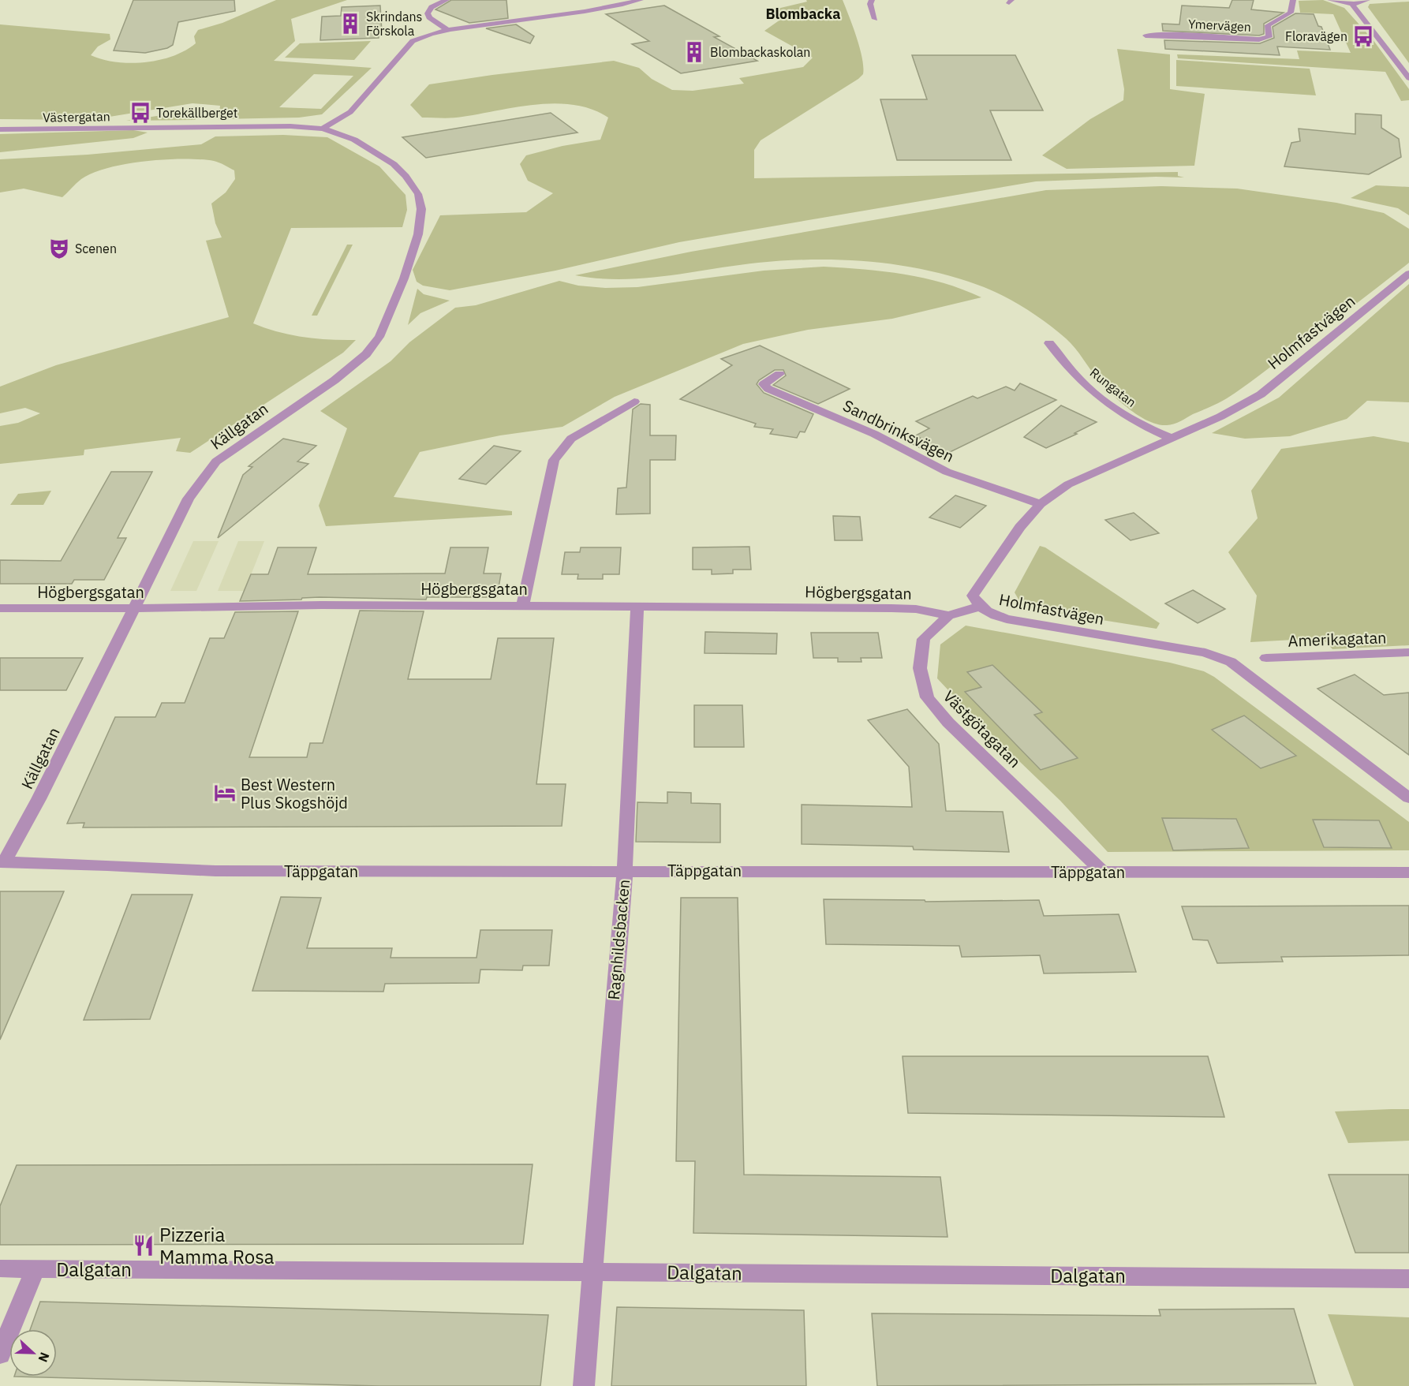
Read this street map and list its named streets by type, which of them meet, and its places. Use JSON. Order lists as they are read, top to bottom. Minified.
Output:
{"streets":{"street":["Ymervägen","Västergatan","Holmfastvägen","Rungatan","Källgatan","Sandbrinksvägen","Högbergsgatan","Amerikagatan","Västgötagatan","Täppgatan","Ragnhildsbacken","Dalgatan"]},"crossings":[["Västergatan","Källgatan"],["Holmfastvägen","Rungatan"],["Holmfastvägen","Sandbrinksvägen"],["Holmfastvägen","Västgötagatan"],["Källgatan","Högbergsgatan"],["Källgatan","Täppgatan"],["Högbergsgatan","Västgötagatan"],["Högbergsgatan","Ragnhildsbacken"],["Västgötagatan","Täppgatan"],["Täppgatan","Ragnhildsbacken"],["Ragnhildsbacken","Dalgatan"]],"districts":["Blombacka"],"places":{"building":["Skrindans Förskola","Blombackaskolan"],"bus stop":["Floravägen","Torekällberget"],"theatre":["Scenen"],"hotel":["Best Western Plus Skogshöjd"],"restaurant":["Pizzeria Mamma Rosa"]},"north":"right"}
